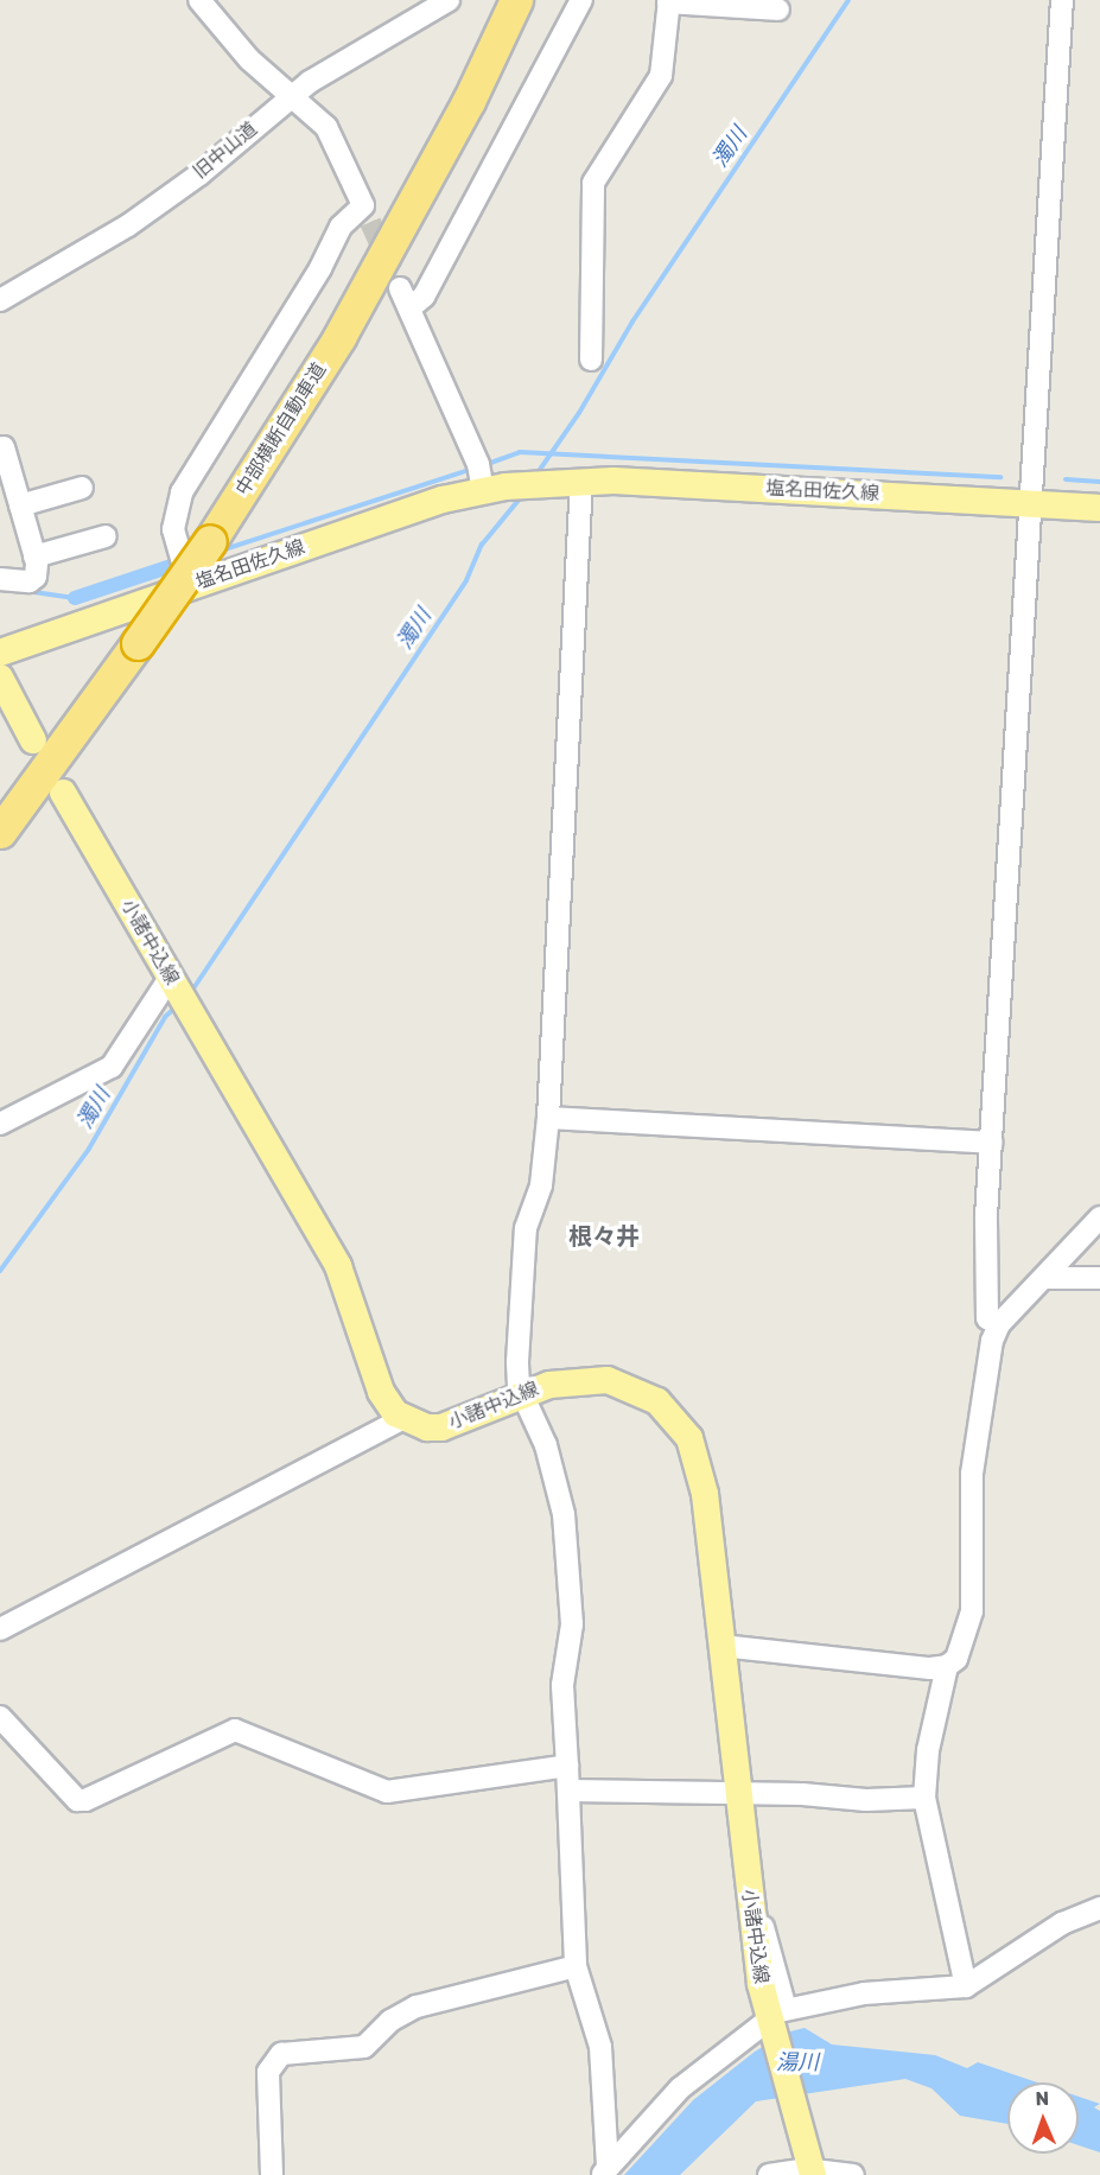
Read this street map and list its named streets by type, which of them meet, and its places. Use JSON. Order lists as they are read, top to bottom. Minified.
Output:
{"streets":{"highway":["中部横断自動車道"],"main road":["塩名田佐久線","小諸中込線"],"street":["旧中山道"]},"districts":["根々井"],"water":["濁川","湯川"],"north":"top"}
